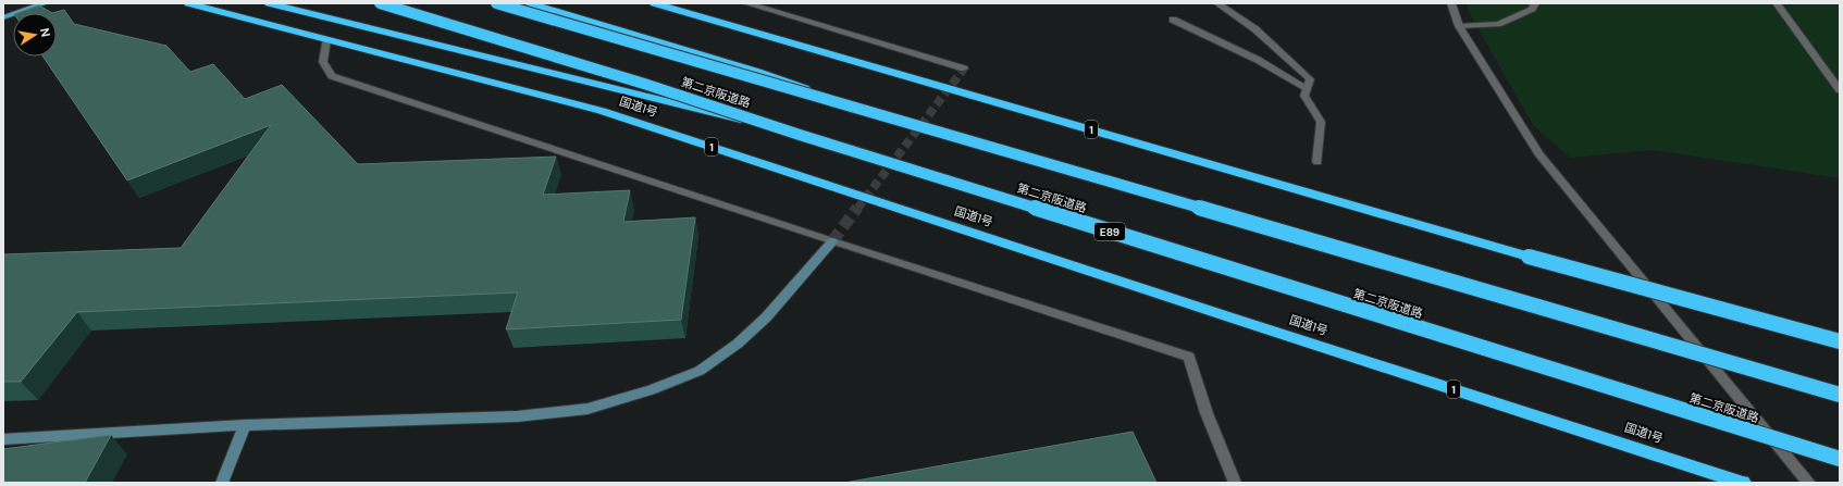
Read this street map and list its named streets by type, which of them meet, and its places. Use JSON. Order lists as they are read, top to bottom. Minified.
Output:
{"streets":{"highway":["第二京阪道路","国道1号","1","E89"]},"north":"right"}
